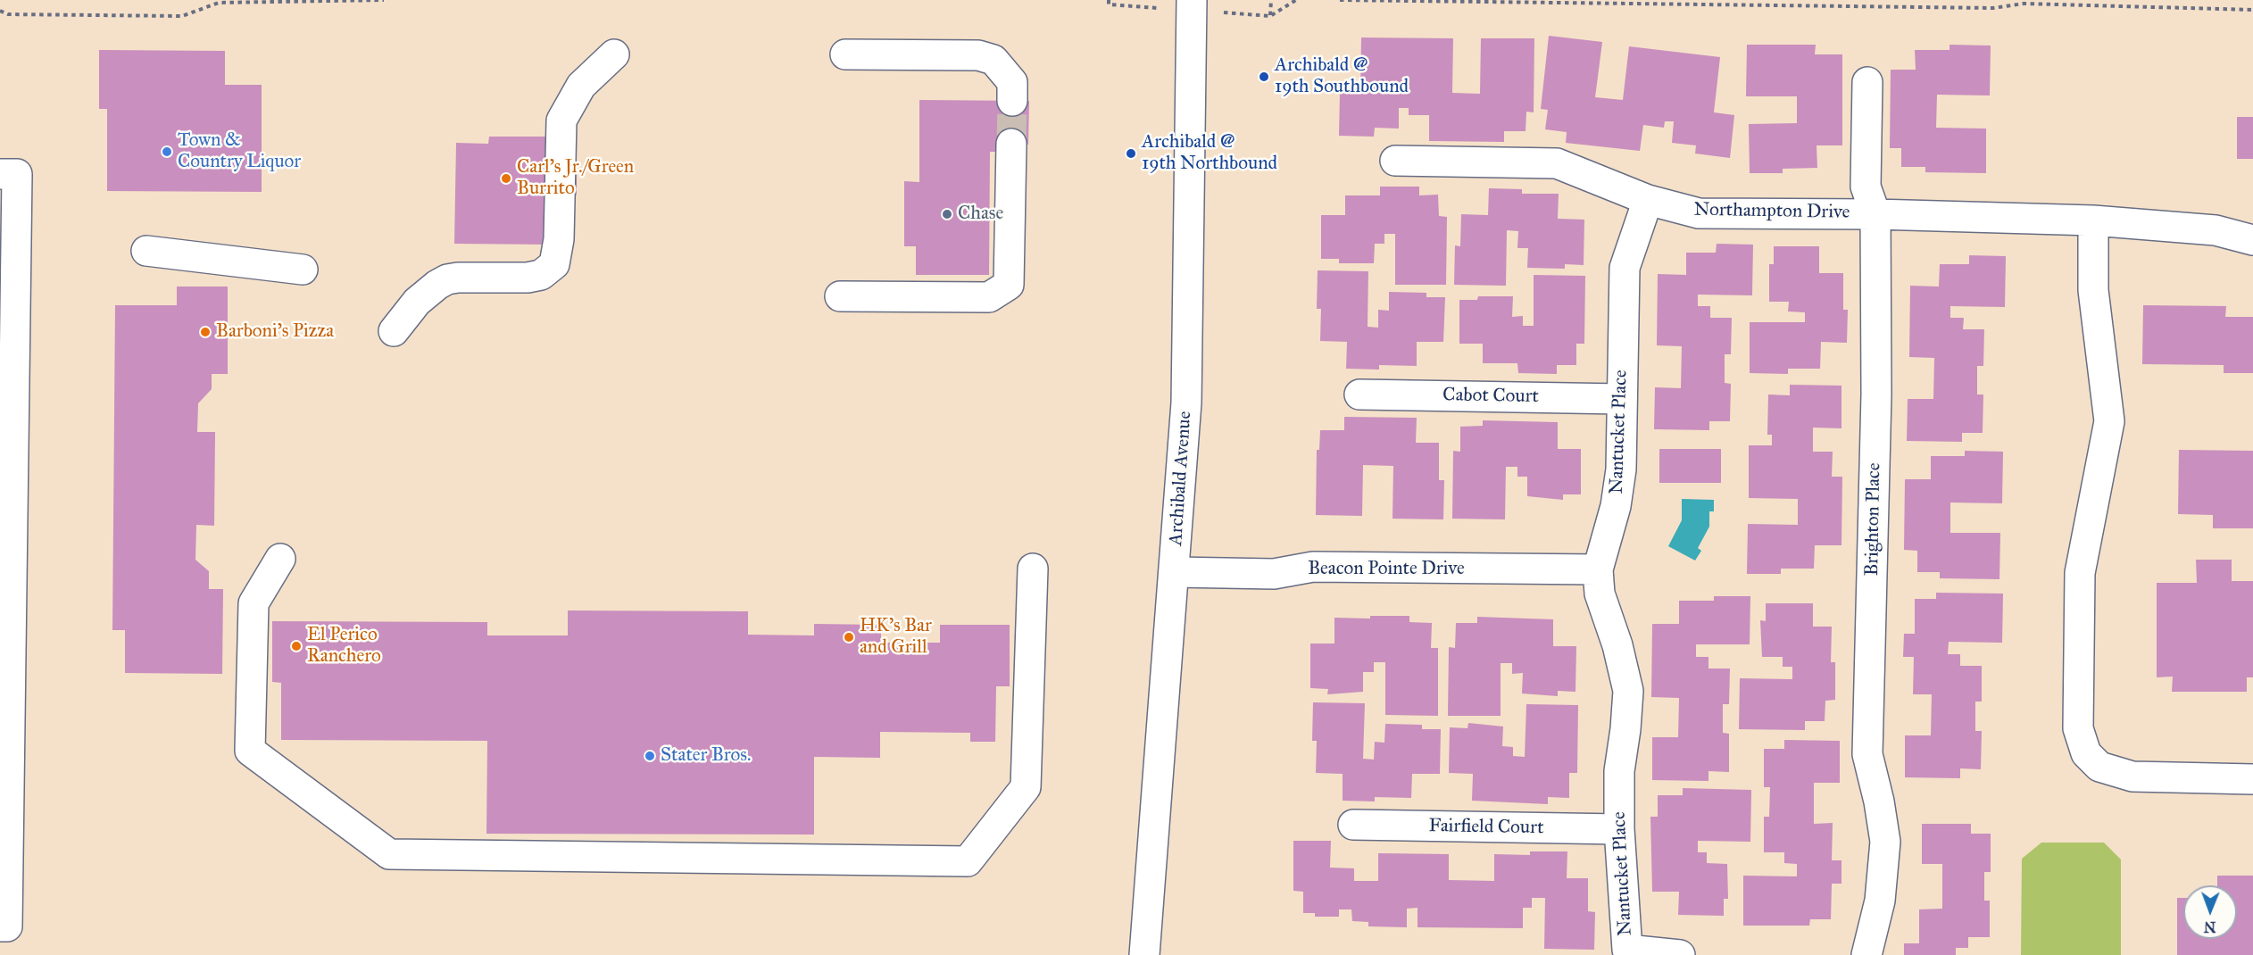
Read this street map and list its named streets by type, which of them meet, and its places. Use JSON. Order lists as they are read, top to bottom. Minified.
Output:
{"streets":{"street":["Northampton Drive","Cabot Court","Nantucket Place","Archibald Avenue","Brighton Place","Beacon Pointe Drive","Fairfield Court"]},"crossings":[["Northampton Drive","Nantucket Place"],["Northampton Drive","Brighton Place"],["Cabot Court","Nantucket Place"],["Nantucket Place","Beacon Pointe Drive"],["Nantucket Place","Fairfield Court"],["Archibald Avenue","Beacon Pointe Drive"]],"places":["Archibald @ 19th Southbound","Town & Country Liquor","Archibald @ 19th Northbound","Carl's Jr./Green Burrito","Chase","Barboni's Pizza","HK's Bar and Grill","El Perico Ranchero","Stater Bros."],"north":"bottom"}
